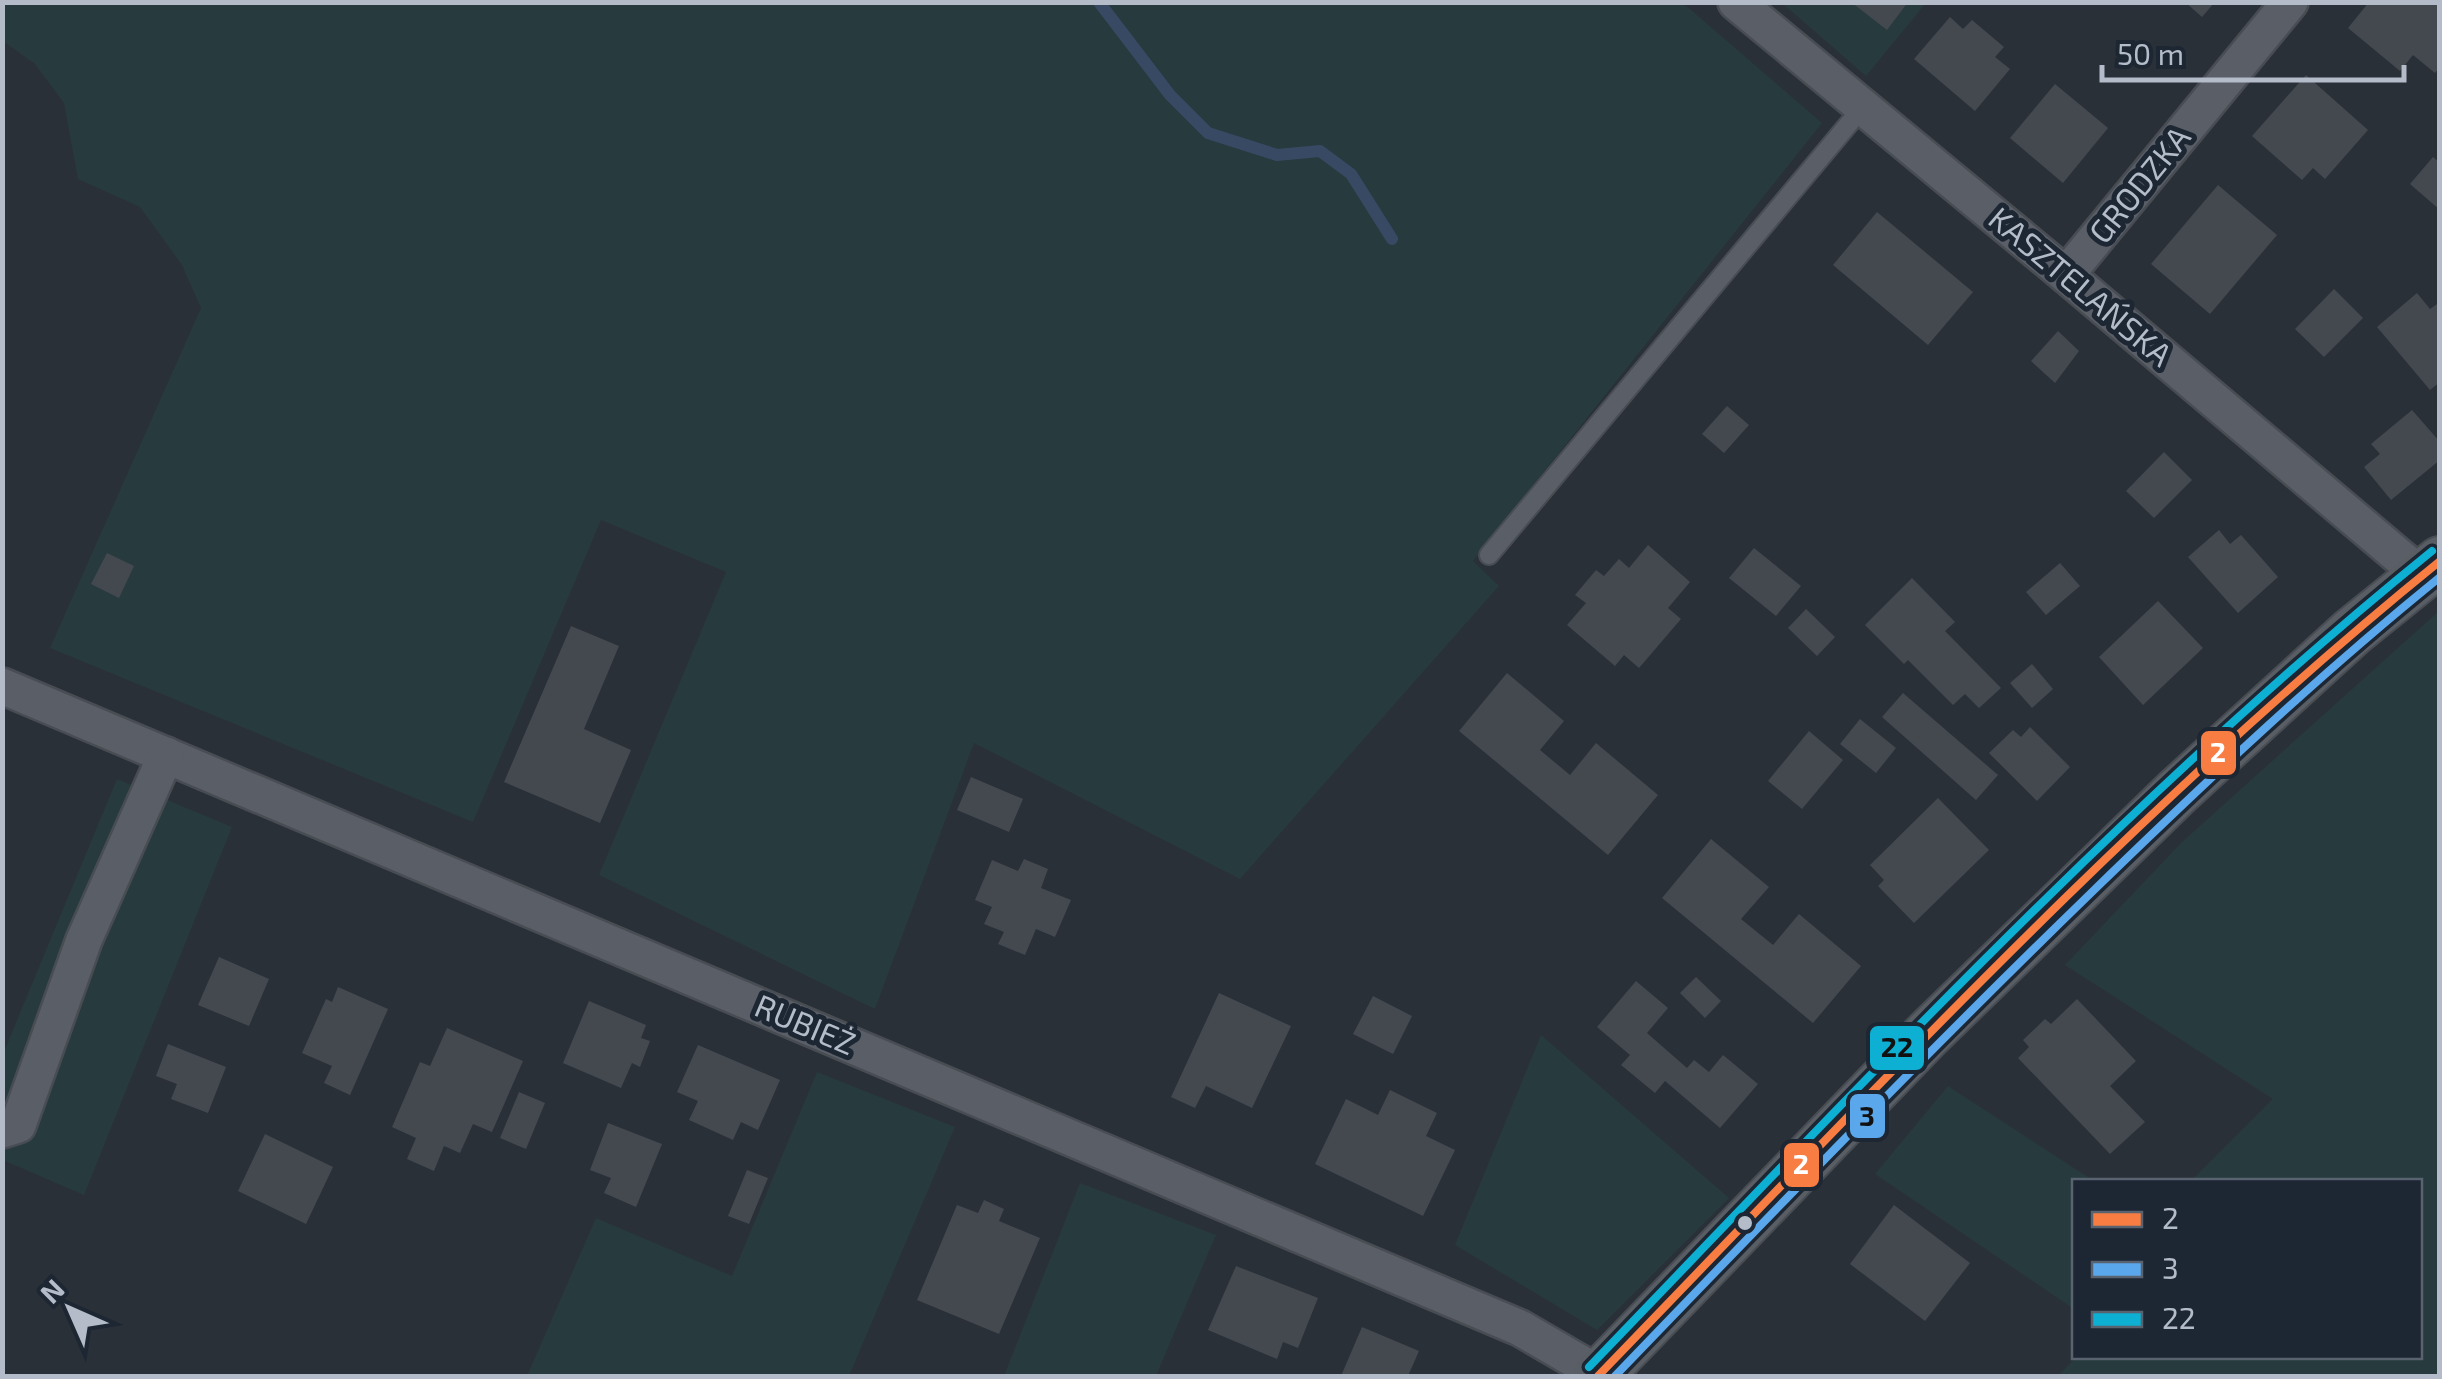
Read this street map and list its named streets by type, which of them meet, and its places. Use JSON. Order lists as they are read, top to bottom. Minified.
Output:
{"streets":{"street":["GRODZKA","KASZTELAŃSKA","RUBIEŻ"]},"crossings":[["GRODZKA","KASZTELAŃSKA"]],"lines":["transit line 22","transit line 2","transit line 3"],"legend":["2","3","22"],"scale_bar":"50 m","north":"top left"}
